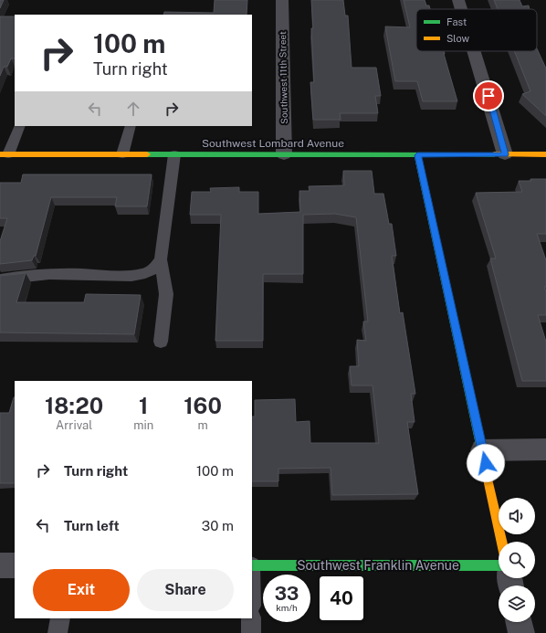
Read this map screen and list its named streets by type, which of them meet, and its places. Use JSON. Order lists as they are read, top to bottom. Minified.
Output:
{"streets":{"street":["Southwest 11th Street","Southwest Lombard Avenue","Southwest Franklin Avenue"]},"crossings":[["Southwest 11th Street","Southwest Lombard Avenue"]],"legend":["Fast","Slow"],"page":{"turn":["100 m","Turn right"],"eta":["18:20","Arrival","1","min","160","m"],"list":[{"name":"Turn right","value":"100 m"},{"name":"Turn left","value":"30 m"}],"buttons":["Exit","Share"],"speed":"33 km/h","limit":"40"}}
